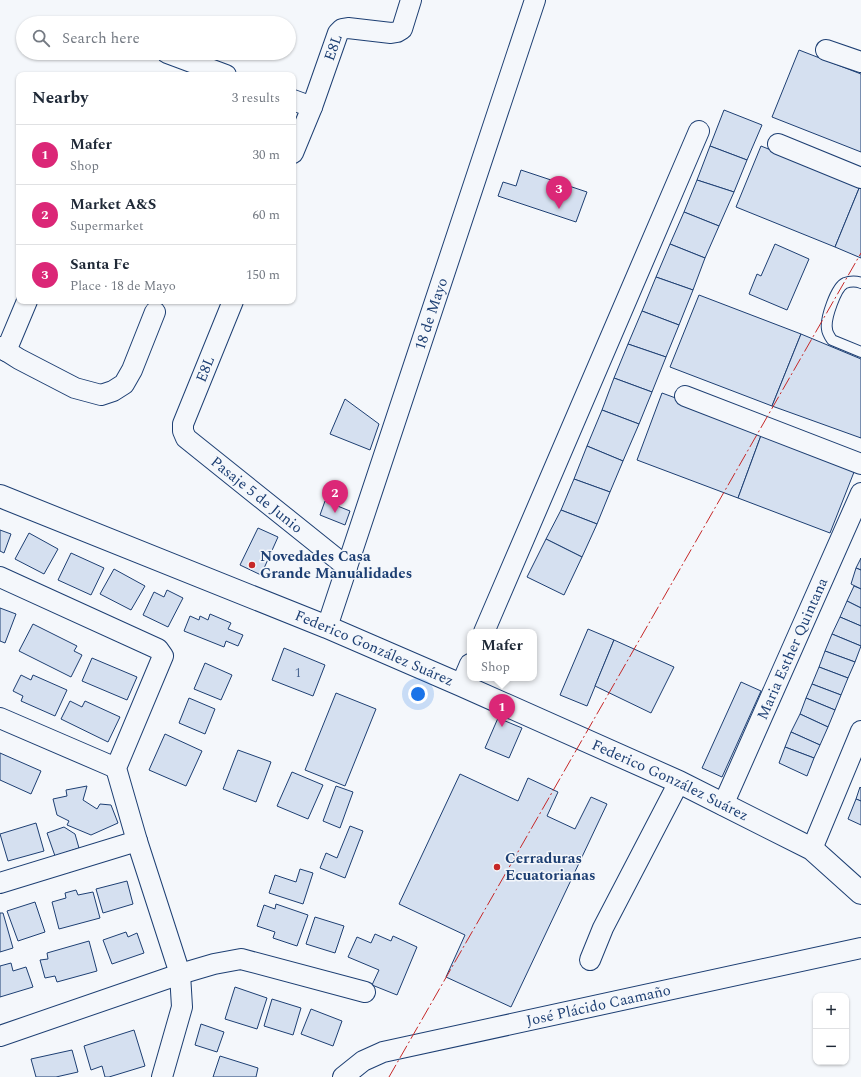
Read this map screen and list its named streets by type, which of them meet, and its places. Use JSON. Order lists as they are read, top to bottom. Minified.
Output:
{"streets":{"street":["E8L","18 de Mayo","Pasaje 5 de Junio","Federico González Suárez","Maria Esther Quintana","José Plácido Caamaño"]},"crossings":[["E8L","Pasaje 5 de Junio"],["18 de Mayo","Pasaje 5 de Junio"],["18 de Mayo","Federico González Suárez"],["Federico González Suárez","Maria Esther Quintana"]],"places":["Novedades Casa Grande Manualidades","Cerraduras Ecuatorianas"],"house_numbers":["1"],"page":{"search":"Search here","heading":["Nearby","3 results"],"list":[{"mark":"1","name":"Mafer","note":"Shop","value":"30 m"},{"mark":"2","name":"Market A&S","note":"Supermarket","value":"60 m"},{"mark":"3","name":"Santa Fe","note":"Place · 18 de Mayo","value":"150 m"}],"pins":["3","2","1"],"popup":["Mafer","Shop"],"map_buttons":["+","−"]}}
